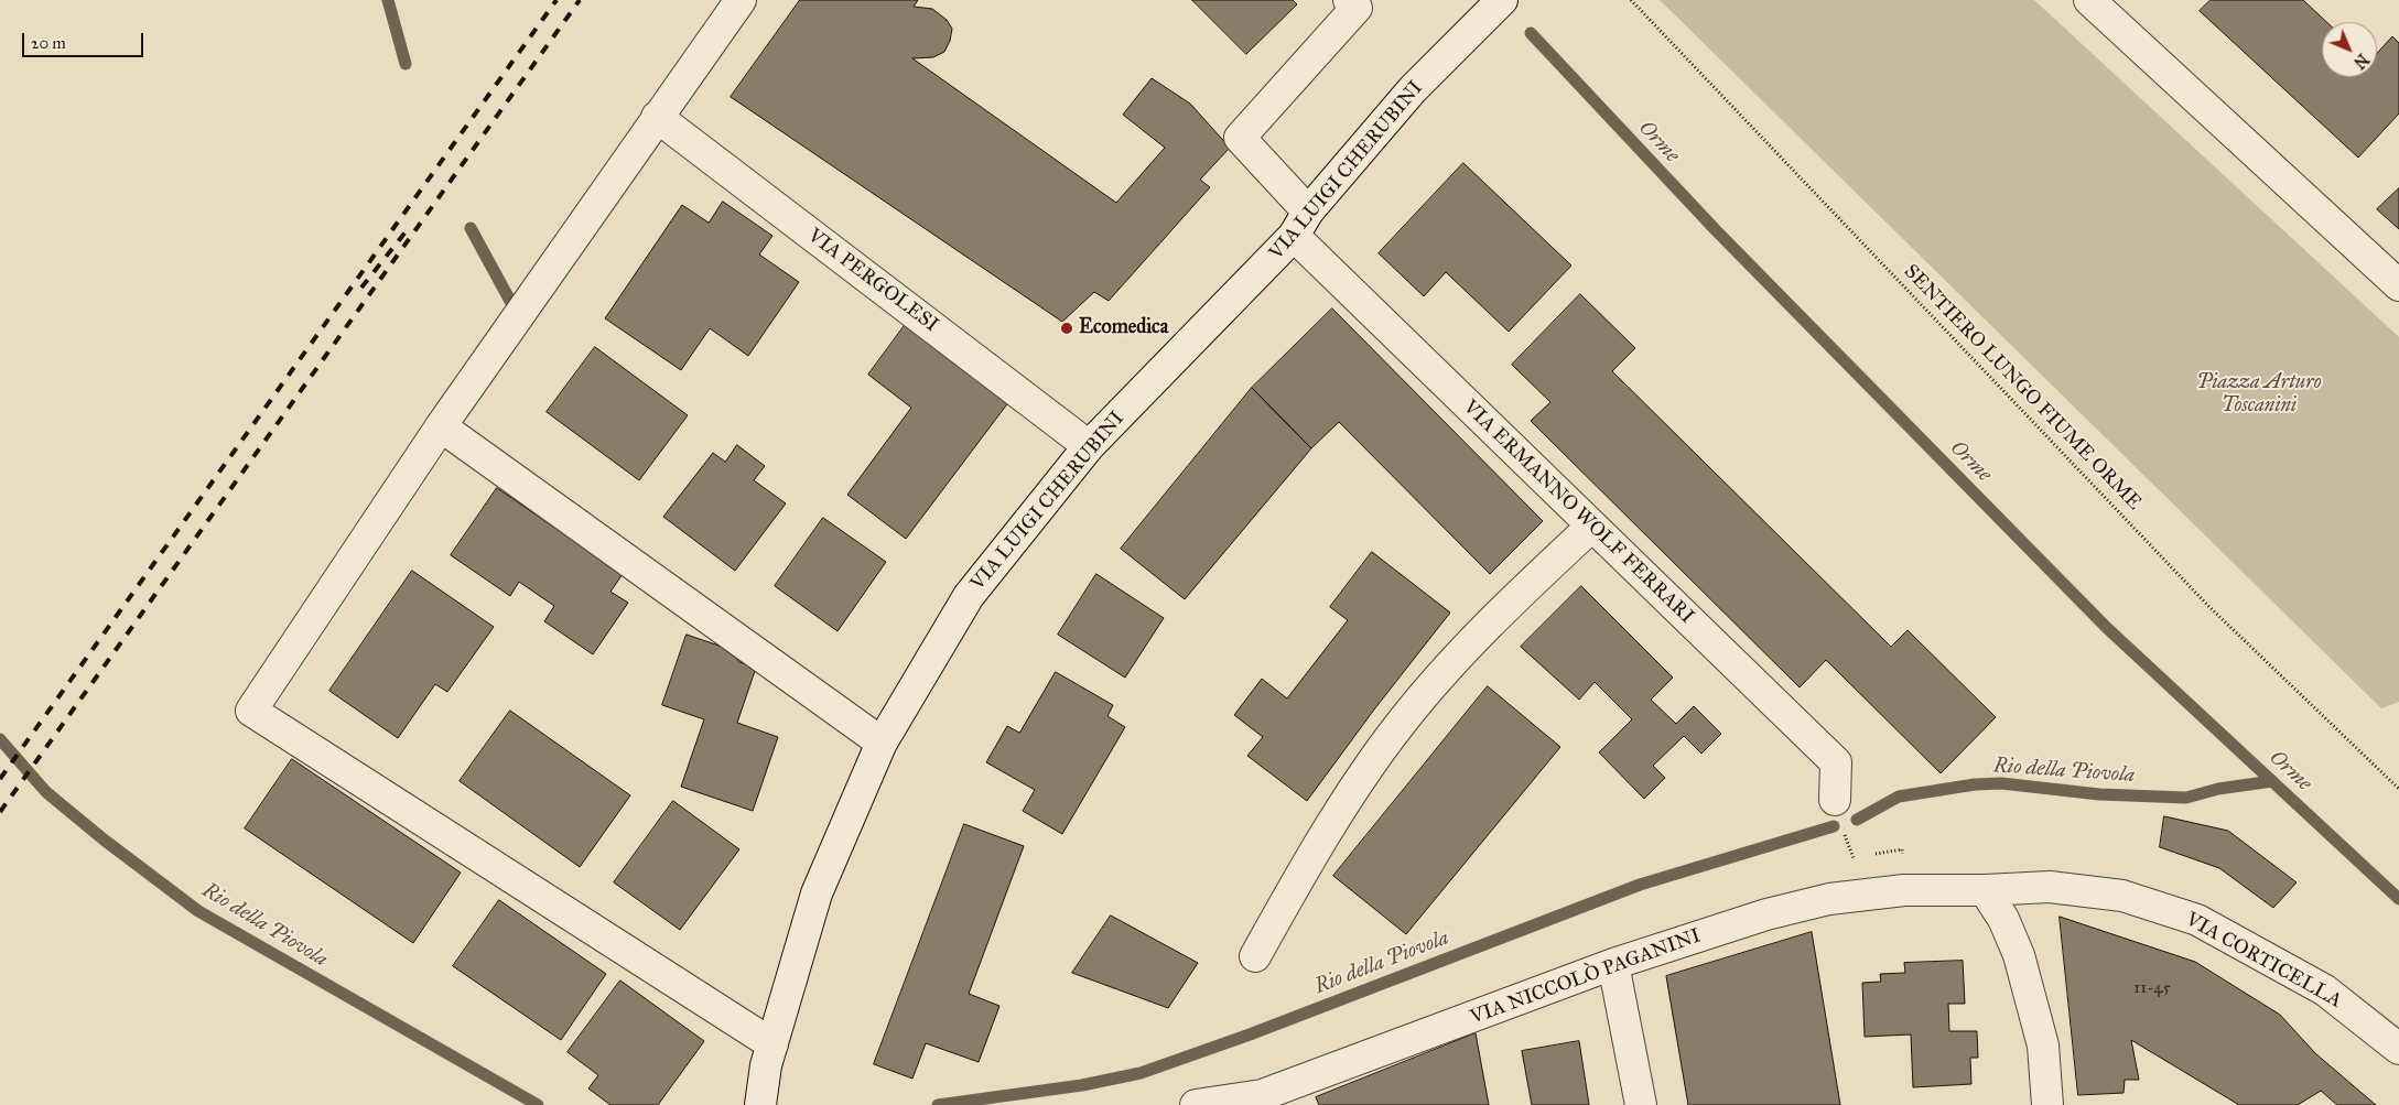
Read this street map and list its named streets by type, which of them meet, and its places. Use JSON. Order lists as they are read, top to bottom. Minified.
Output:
{"streets":{"street":["VIA LUIGI CHERUBINI","VIA PERGOLESI","VIA ERMANNO WOLF FERRARI","VIA CORTICELLA","VIA NICCOLÒ PAGANINI"],"path":["SENTIERO LUNGO FIUME ORME"]},"crossings":[["VIA LUIGI CHERUBINI","VIA PERGOLESI"],["VIA LUIGI CHERUBINI","VIA ERMANNO WOLF FERRARI"],["VIA CORTICELLA","VIA NICCOLÒ PAGANINI"]],"water":["Orme","Rio della Piovola"],"parks":["Piazza Arturo Toscanini"],"places":["Ecomedica"],"house_numbers":["11-45"],"scale_bar":"20 m","north":"bottom right"}
